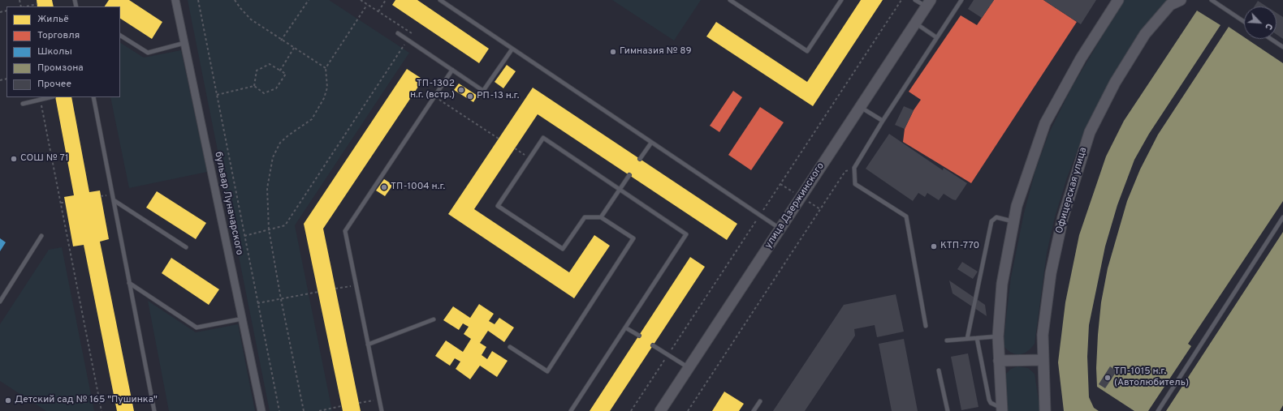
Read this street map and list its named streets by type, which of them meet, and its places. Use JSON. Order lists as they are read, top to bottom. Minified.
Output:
{"streets":{"main road":["Офицерская улица","улица Дзержинского"],"street":["бульвар Луначарского"]},"places":["Гимназия № 89","ТП-1302 н.г. (встр.)","РП-13 н.г.","СОШ № 71","ТП-1004 н.г.","КТП-770","ТП-1015 н.г. (Автолюбитель)","Детский сад № 165 \"Пушинка\""],"legend":["Жильё","Торговля","Школы","Промзона","Прочее"],"north":"bottom right"}
